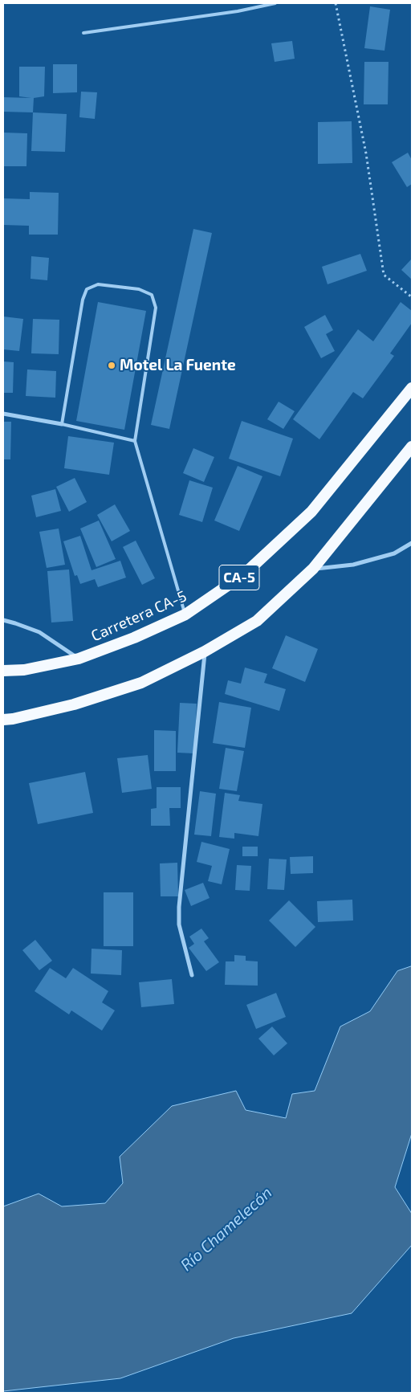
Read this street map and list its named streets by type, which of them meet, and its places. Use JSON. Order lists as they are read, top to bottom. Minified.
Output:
{"streets":{"highway":["CA-5","Carretera CA-5"]},"water":["Río Chamelecón"],"places":["Motel La Fuente"]}
